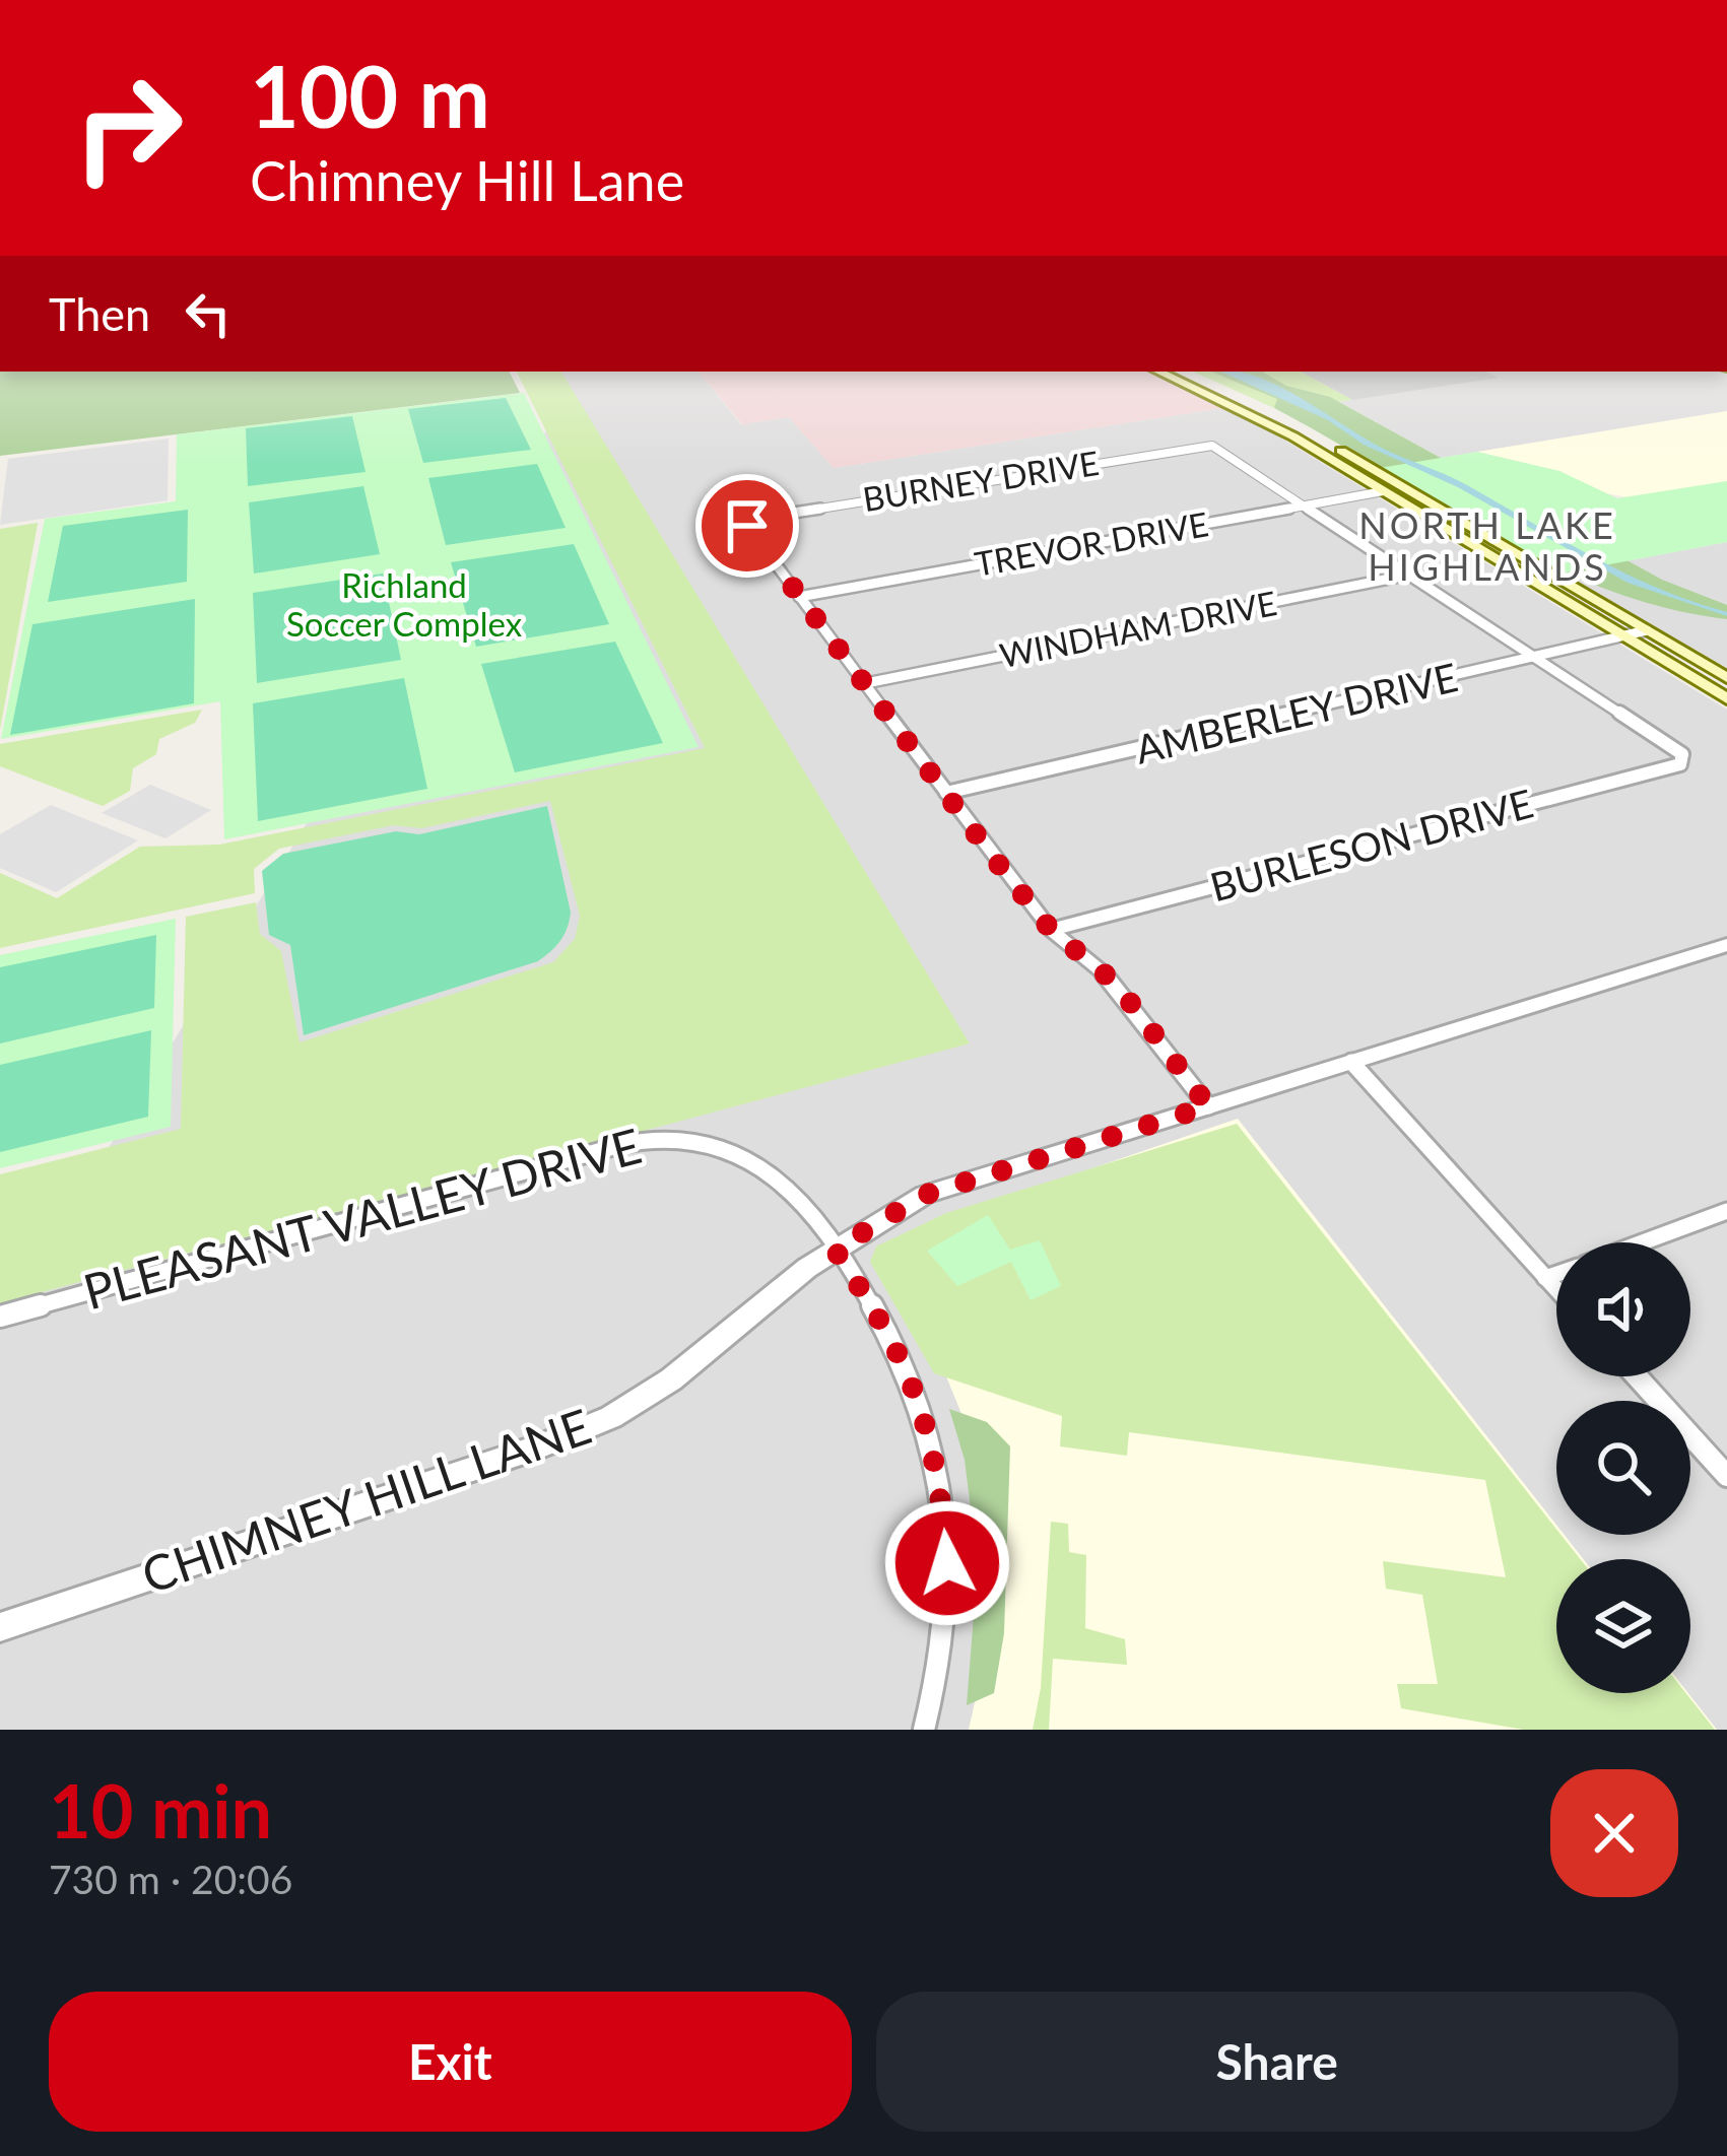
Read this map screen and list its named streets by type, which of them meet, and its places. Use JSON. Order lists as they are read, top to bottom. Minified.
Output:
{"streets":{"street":["BURNEY DRIVE","TREVOR DRIVE","WINDHAM DRIVE","AMBERLEY DRIVE","BURLESON DRIVE","PLEASANT VALLEY DRIVE","CHIMNEY HILL LANE"]},"crossings":[["BURNEY DRIVE","TREVOR DRIVE"],["AMBERLEY DRIVE","BURLESON DRIVE"],["PLEASANT VALLEY DRIVE","CHIMNEY HILL LANE"]],"districts":["NORTH LAKE HIGHLANDS"],"parks":["Richland Soccer Complex"],"page":{"turn":["100 m","Chimney Hill Lane"],"then":"Then","heading":["10 min","730 m · 20:06"],"buttons":["Exit","Share"]}}
